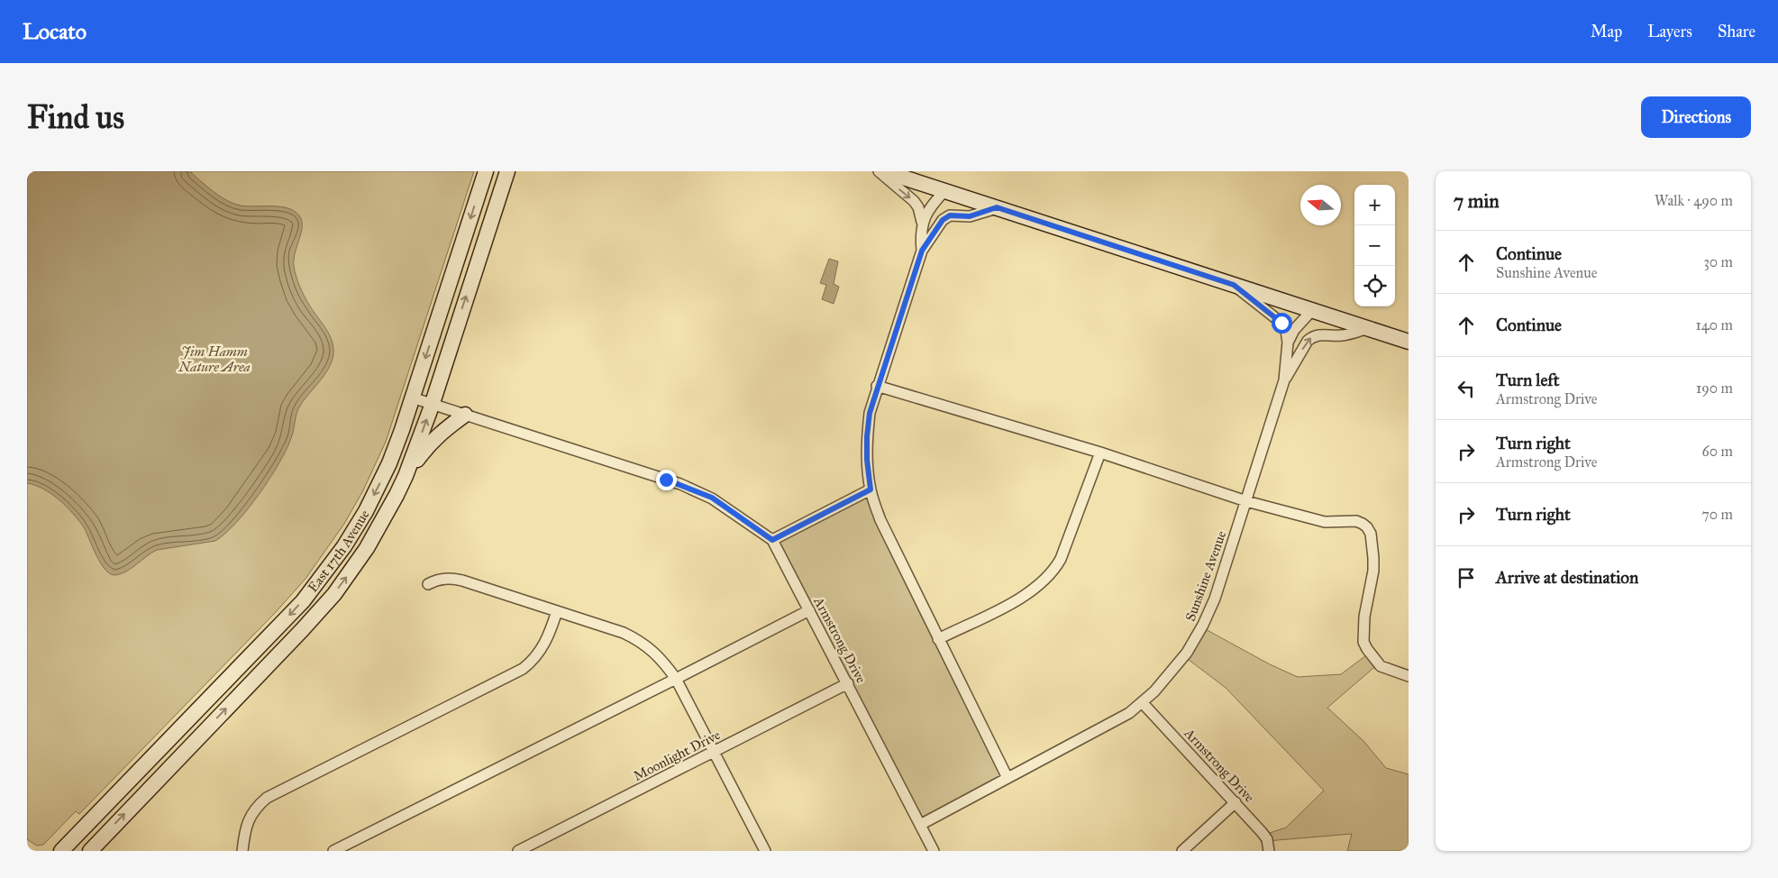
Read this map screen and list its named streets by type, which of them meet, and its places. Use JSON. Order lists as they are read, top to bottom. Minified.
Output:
{"streets":{"main road":["East 17th Avenue"],"street":["Sunshine Avenue","Armstrong Drive","Moonlight Drive"]},"crossings":[["Sunshine Avenue","Armstrong Drive"],["Armstrong Drive","Moonlight Drive"]],"parks":["Jim Hamm Nature Area"],"north":"left","page":{"header":"Locato","nav":["Map","Layers","Share"],"buttons":"Directions","title":"Find us","heading":["7 min","Walk · 490 m"],"map_buttons":["+","−"],"list":[["Continue","Sunshine Avenue","30 m"],["Continue","140 m"],["Turn left","Armstrong Drive","190 m"],["Turn right","Armstrong Drive","60 m"],["Turn right","70 m"],"Arrive at destination"]}}
